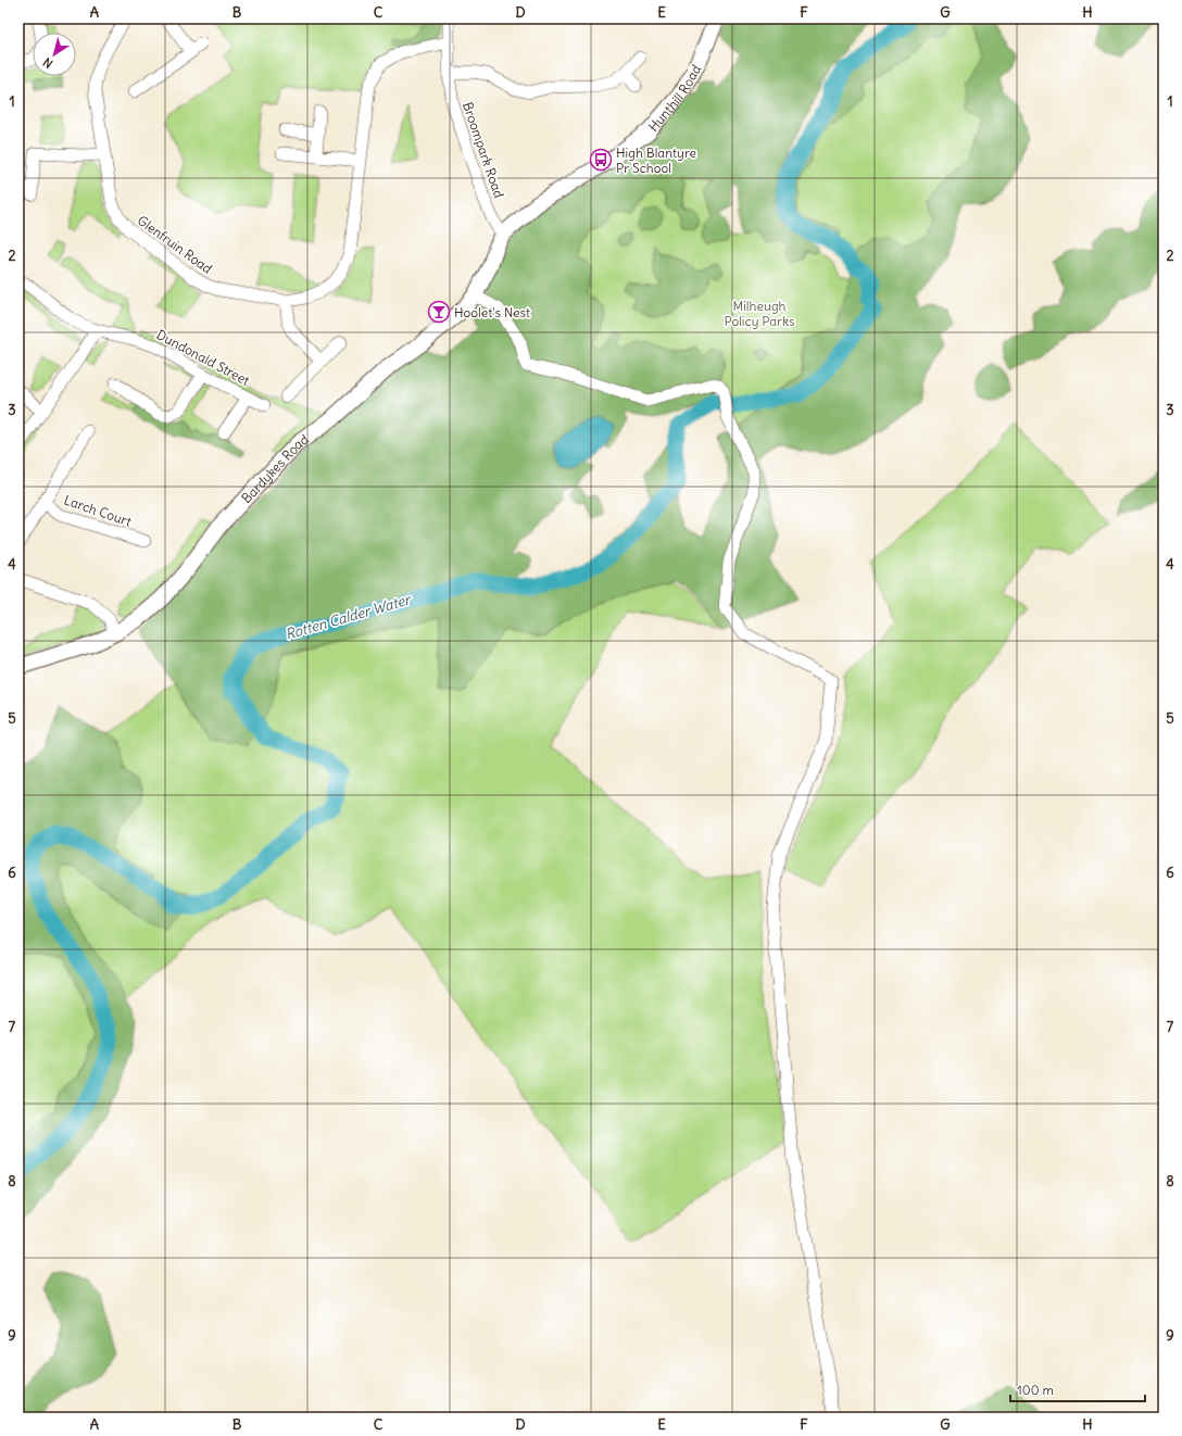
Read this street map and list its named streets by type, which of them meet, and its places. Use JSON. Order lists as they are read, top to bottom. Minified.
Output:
{"streets":{"main road":["Hunthill Road","Bardykes Road"],"street":["Broompark Road","Glenfruin Road","Dundonald Street","Larch Court"]},"crossings":[["Hunthill Road","Broompark Road"],["Hunthill Road","Bardykes Road"],["Broompark Road","Glenfruin Road"],["Broompark Road","Bardykes Road"]],"water":["Rotten Calder Water"],"parks":["Milheugh Policy Parks"],"places":{"bus stop":["High Blantyre Pr School"],"bar":["Hoolet's Nest"]},"scale_bar":"100 m","north":"bottom left","grid":{"columns":["A","B","C","D","E","F","G","H"],"rows":["1","2","3","4","5","6","7","8","9"]}}
